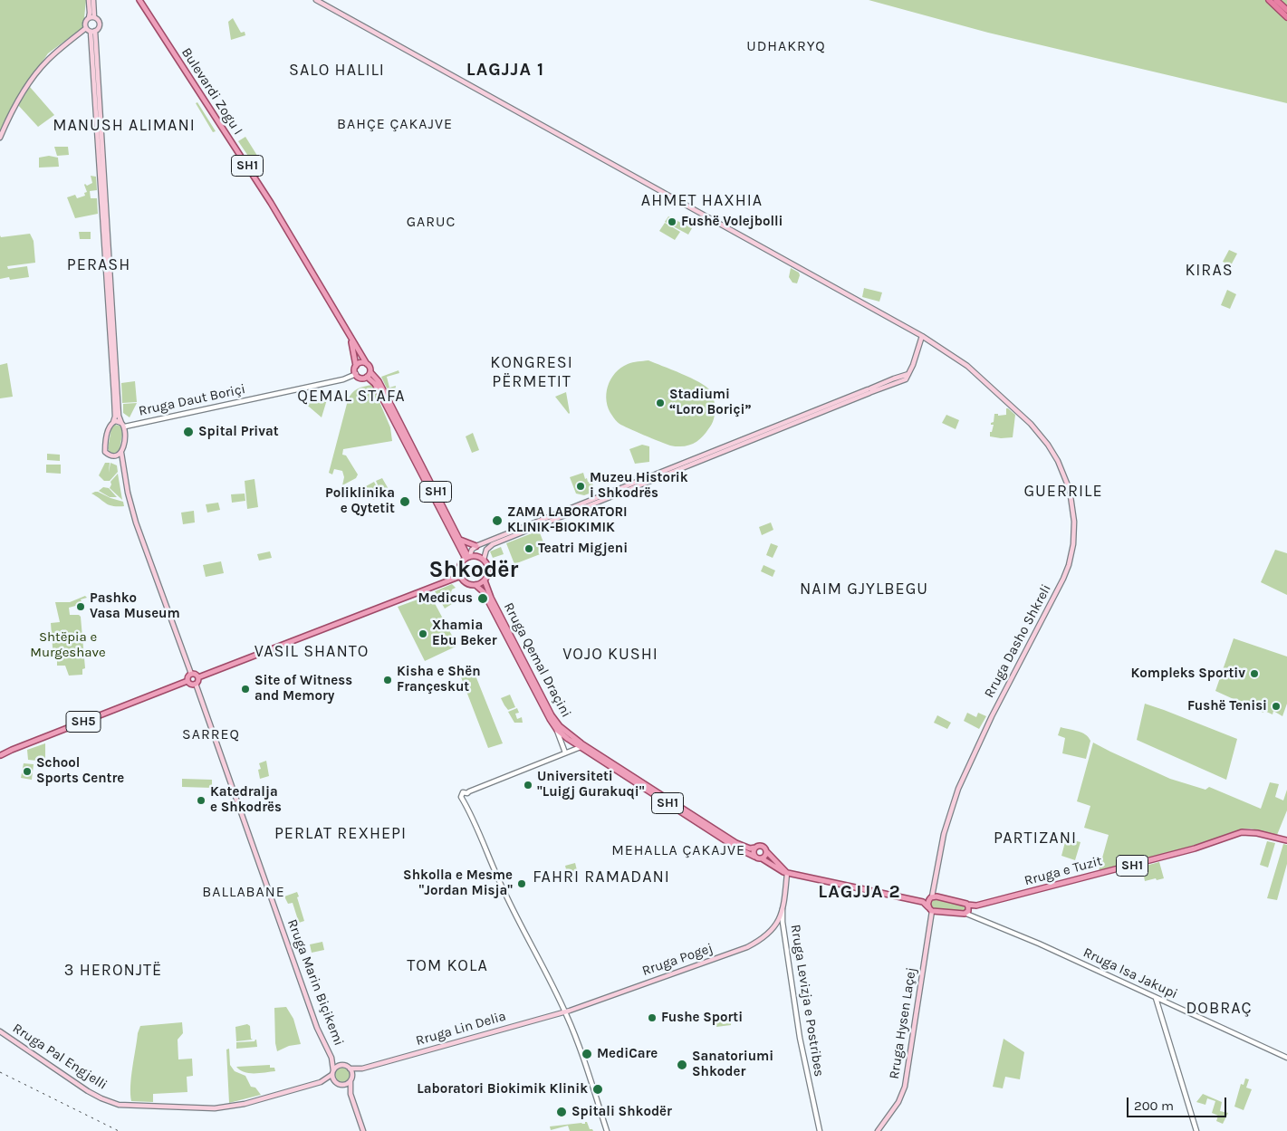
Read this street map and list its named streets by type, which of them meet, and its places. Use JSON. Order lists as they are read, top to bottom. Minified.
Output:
{"streets":{"main road":["Bulevardi Zogu I","SH1","Rruga Dasho Shkreli","Rruga Qemal Draçini","SH5","Rruga e Tuzit","Rruga Pogej","Rruga Marin Biçikemi","Rruga Levizja e Postribes","Rruga Hysen Laçej","Rruga Lin Delia","Rruga Pal Engjelli"],"street":["Rruga Daut Boriçi","Rruga Isa Jakupi"]},"crossings":[["Bulevardi Zogu I","SH1"],["Bulevardi Zogu I","Rruga Daut Boriçi"],["SH1","Rruga Daut Boriçi"],["SH1","Rruga Dasho Shkreli"],["SH1","Rruga Qemal Draçini"],["SH1","Rruga e Tuzit"],["SH1","Rruga Isa Jakupi"],["SH5","Rruga Marin Biçikemi"],["Rruga Pogej","Rruga Levizja e Postribes"],["Rruga Pogej","Rruga Lin Delia"],["Rruga Marin Biçikemi","Rruga Lin Delia"],["Rruga Marin Biçikemi","Rruga Pal Engjelli"],["Rruga Lin Delia","Rruga Pal Engjelli"]],"districts":["UDHAKRYQ","LAGJJA 1","SALO HALILI","BAHÇE ÇAKAJVE","MANUSH ALIMANI","AHMET HAXHIA","GARUC","PERASH","KIRAS","KONGRESI PËRMETIT","QEMAL STAFA","GUERRILE","Shkodër","NAIM GJYLBEGU","VASIL SHANTO","VOJO KUSHI","SARREQ","PERLAT REXHEPI","PARTIZANI","MEHALLA ÇAKAJVE","FAHRI RAMADANI","BALLABANE","LAGJJA 2","TOM KOLA","3 HERONJTË","DOBRAÇ"],"parks":["Shtëpia e Murgeshave"],"places":["Fushë Volejbolli","Stadiumi “Loro Boriçi”","Spital Privat","Muzeu Historik i Shkodrës","Poliklinika e Qytetit","ZAMA LABORATORI KLINIK-BIOKIMIK","Teatri Migjeni","Medicus","Pashko Vasa Museum","Xhamia Ebu Beker","Kompleks Sportiv","Kisha e Shën Françeskut","Site of Witness and Memory","Fushë Tenisi","School Sports Centre","Universiteti \"Luigj Gurakuqi\"","Katedralja e Shkodrës","Shkolla e Mesme \"Jordan Misja\"","Fushe Sporti","MediCare","Sanatoriumi Shkoder","Laboratori Biokimik Klinik","Spitali Shkodër"],"scale_bar":"200 m"}
